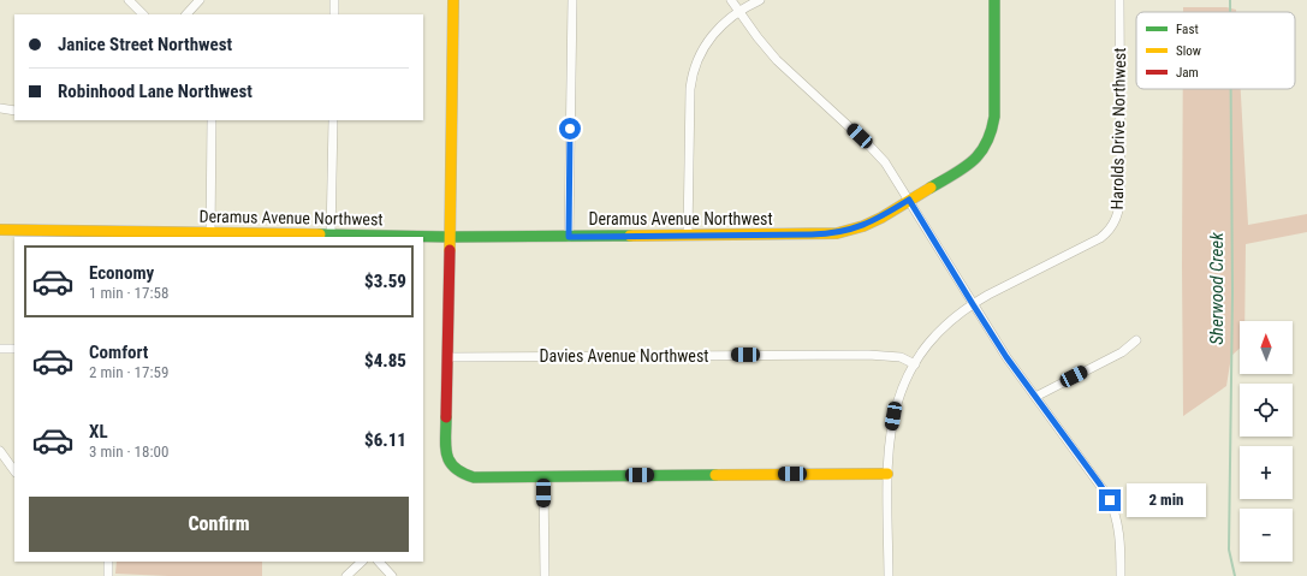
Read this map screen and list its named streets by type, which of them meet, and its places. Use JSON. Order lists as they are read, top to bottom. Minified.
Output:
{"streets":{"street":["Harolds Drive Northwest","Deramus Avenue Northwest","Davies Avenue Northwest"]},"crossings":[["Harolds Drive Northwest","Davies Avenue Northwest"]],"water":["Sherwood Creek"],"legend":["Fast","Slow","Jam"],"north":"top","page":{"banner":["Janice Street Northwest","Robinhood Lane Northwest"],"list":[{"name":"Economy","note":"1 min · 17:58","value":"$3.59"},{"name":"Comfort","note":"2 min · 17:59","value":"$4.85"},{"name":"XL","note":"3 min · 18:00","value":"$6.11"}],"map_buttons":["+","−"],"bubble":"2 min","buttons":"Confirm"}}
